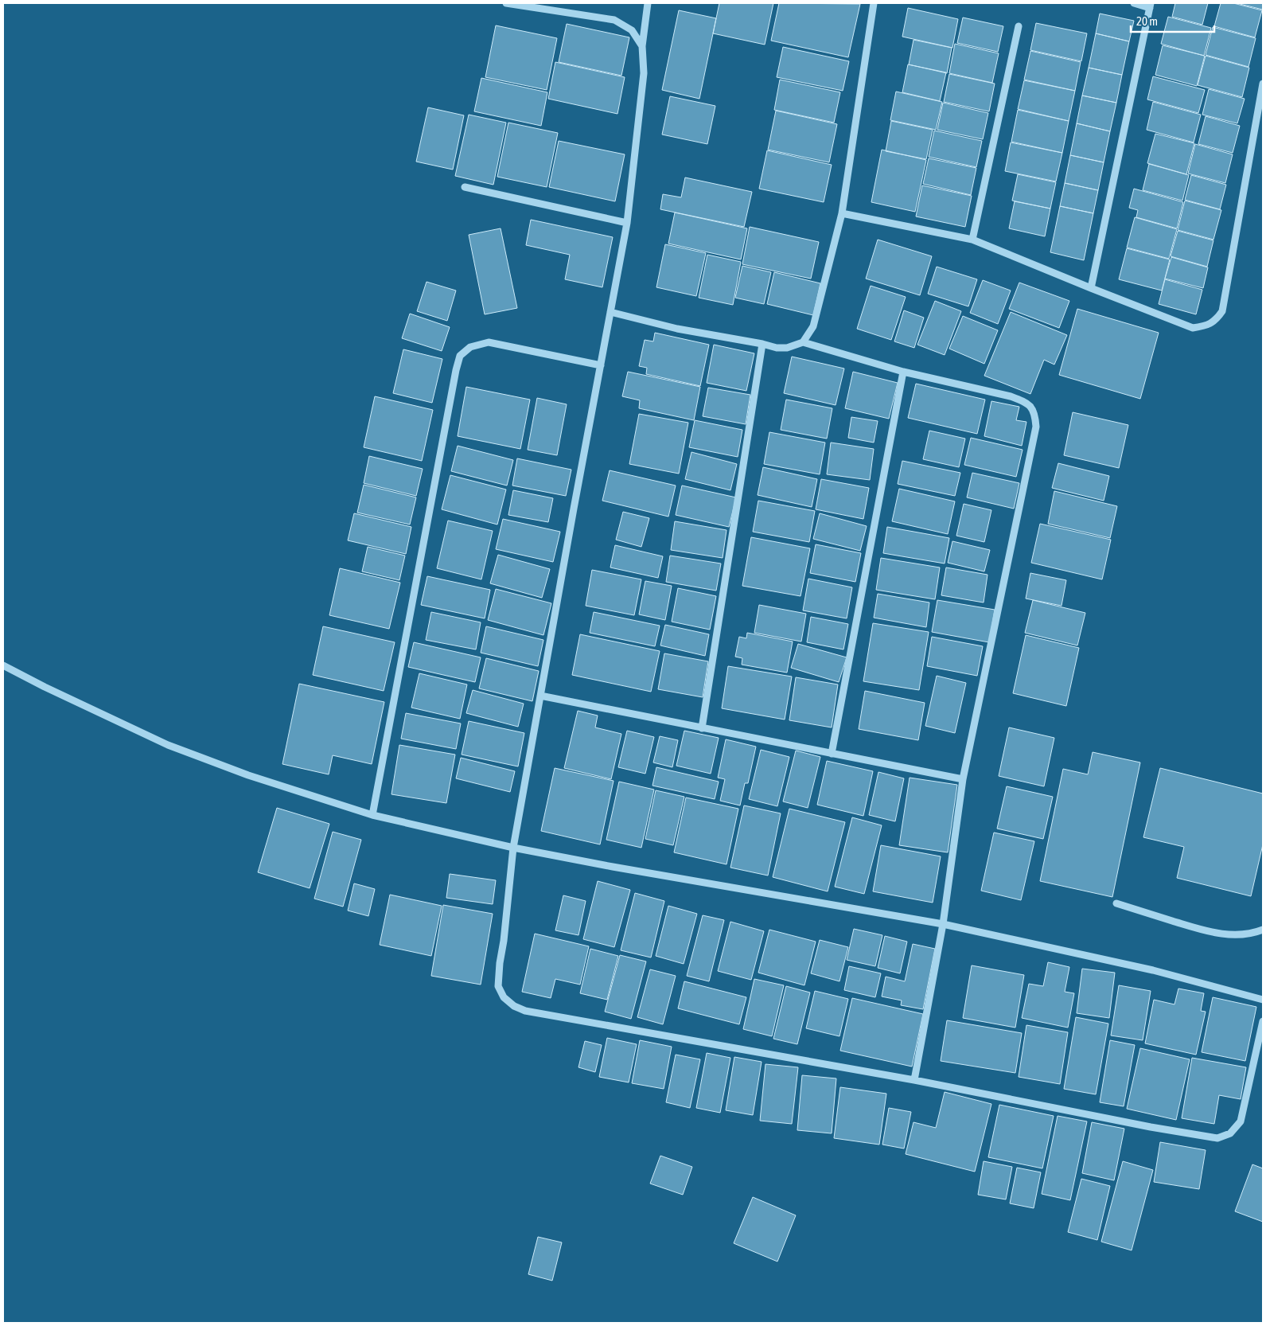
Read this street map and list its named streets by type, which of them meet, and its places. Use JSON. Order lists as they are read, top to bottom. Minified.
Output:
{"scale_bar":"20 m"}
